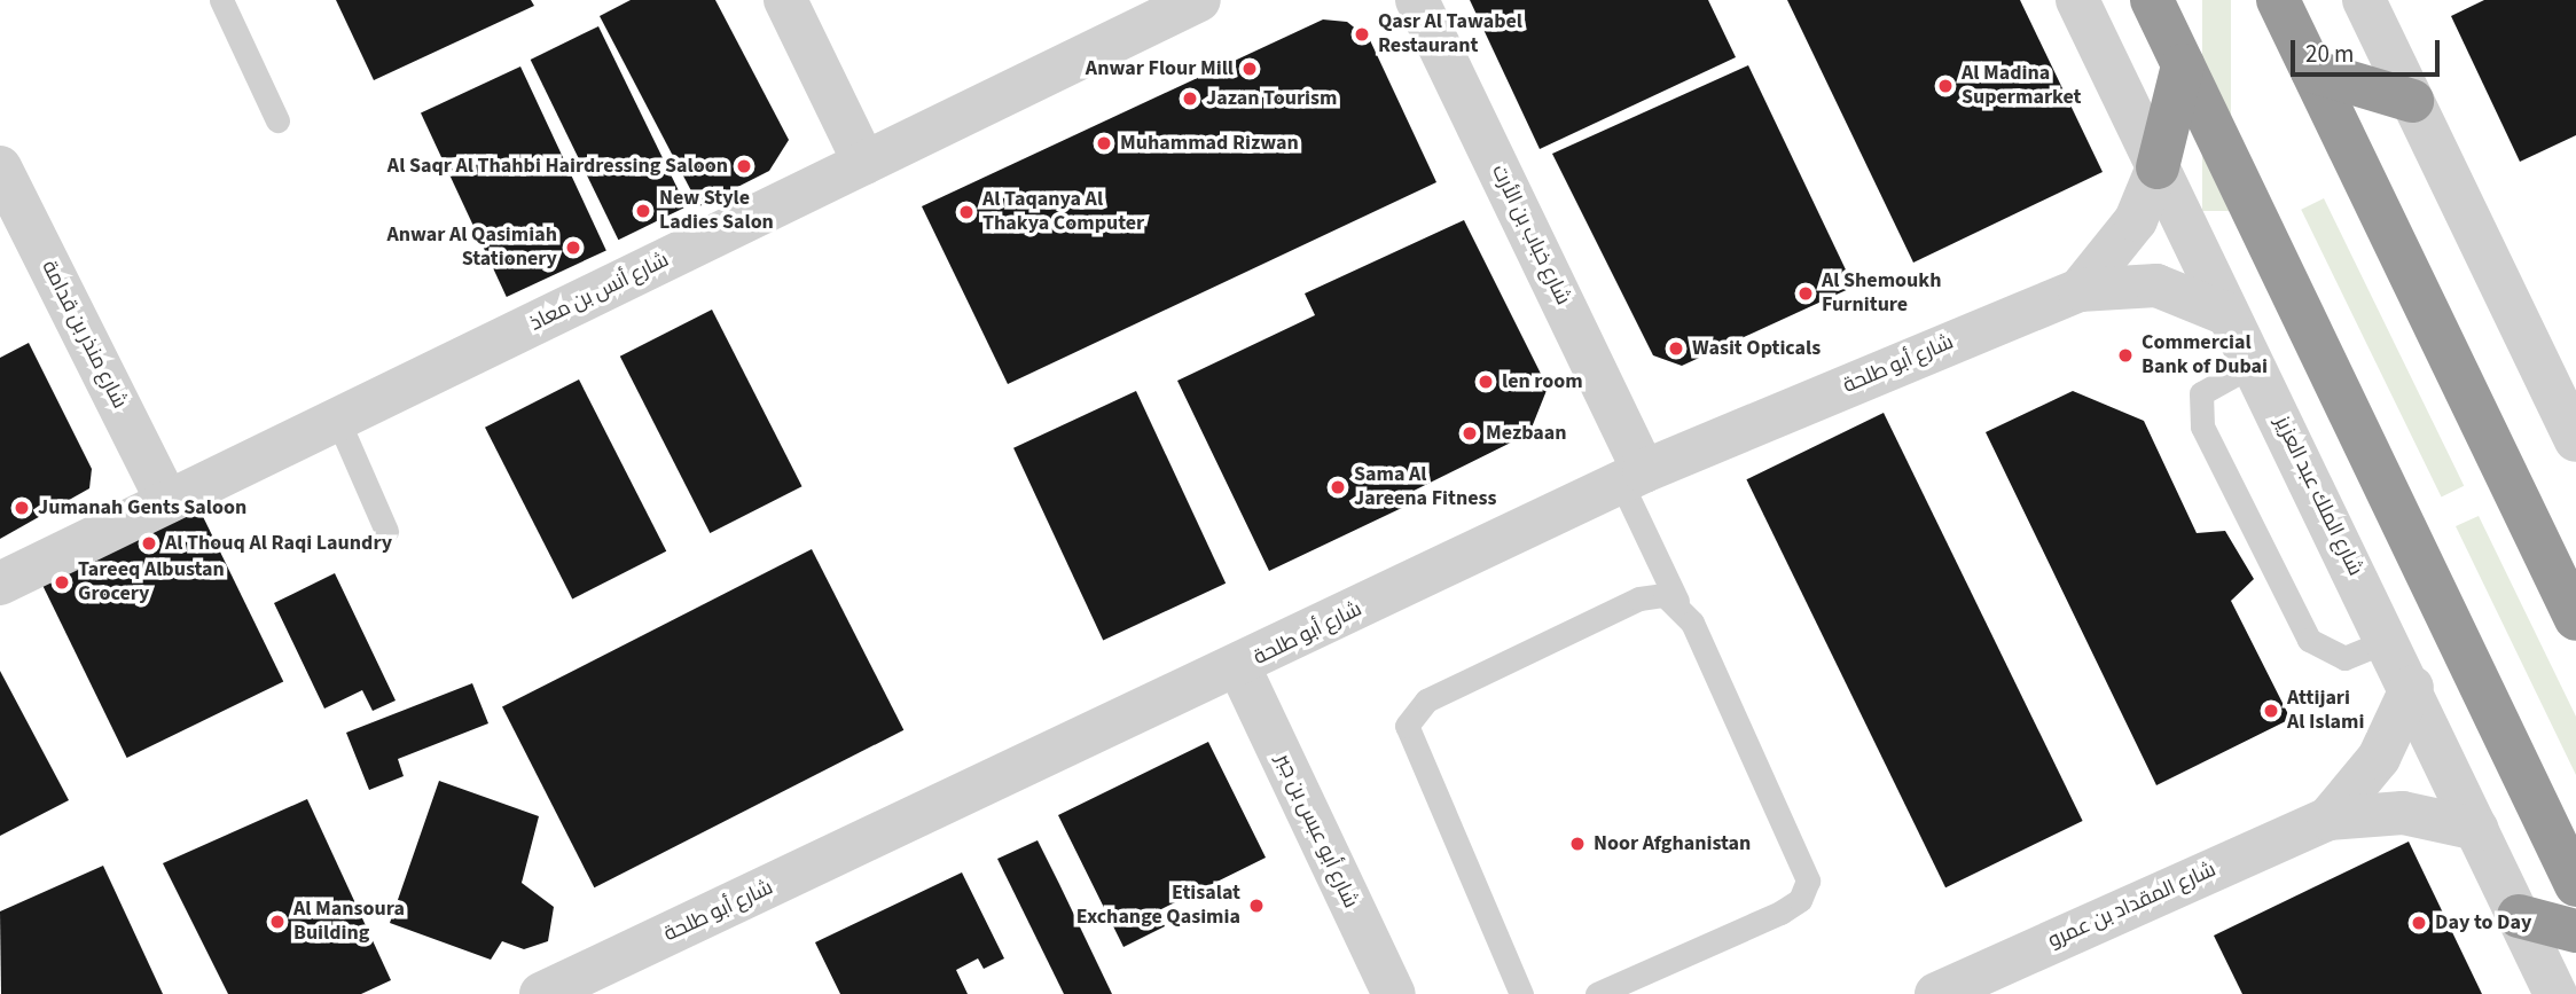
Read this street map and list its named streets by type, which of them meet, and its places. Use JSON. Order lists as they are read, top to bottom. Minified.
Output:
{"streets":{"street":["شارع خباب بن الأرت","شارع أنس بن معاذ","شارع منذر بن قدامة","شارع أبو طلحة","شارع الملك عبد العزيز","شارع أبو عبس بن جبر","شارع المقداد بن عمرو"]},"crossings":[["شارع خباب بن الأرت","شارع أبو طلحة"],["شارع أنس بن معاذ","شارع منذر بن قدامة"],["شارع أبو طلحة","شارع الملك عبد العزيز"],["شارع أبو طلحة","شارع أبو عبس بن جبر"],["شارع الملك عبد العزيز","شارع المقداد بن عمرو"]],"places":["Qasr Al Tawabel Restaurant","Anwar Flour Mill","Al Madina Supermarket","Jazan Tourism","Muhammad Rizwan","Al Saqr Al Thahbi Hairdressing Saloon","New Style Ladies Salon","Al Taqanya Al Thakya Computer","Anwar Al Qasimiah Stationery","Al Shemoukh Furniture","Wasit Opticals","Commercial Bank of Dubai","len room","Mezbaan","Sama Al Jareena Fitness","Jumanah Gents Saloon","Al Thouq Al Raqi Laundry","Tareeq Albustan Grocery","Attijari Al Islami","Noor Afghanistan","Etisalat Exchange Qasimia","Al Mansoura Building","Day to Day"],"scale_bar":"20 m"}
